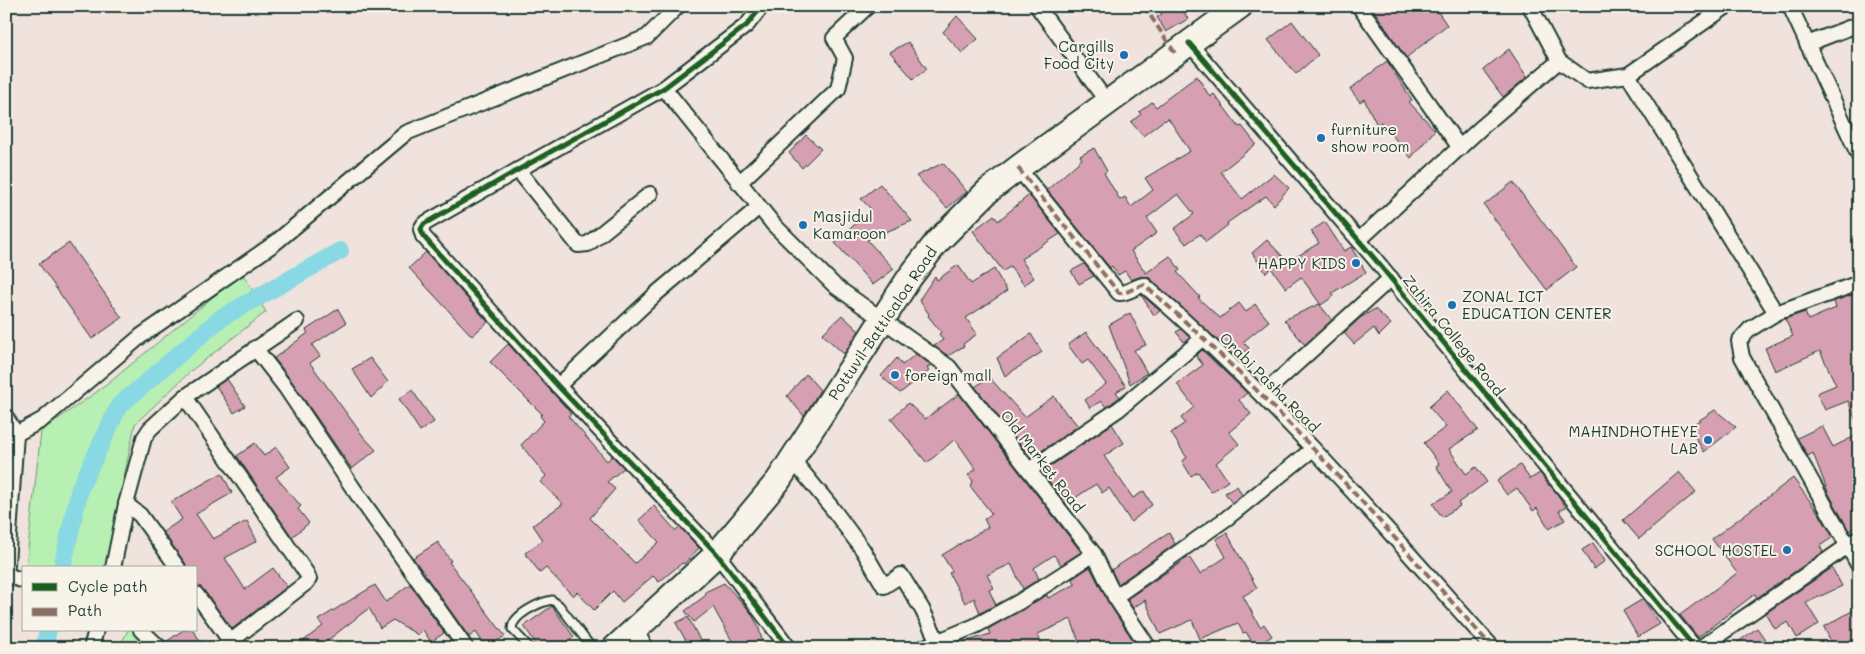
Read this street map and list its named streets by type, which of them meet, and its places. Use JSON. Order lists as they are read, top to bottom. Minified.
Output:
{"streets":{"highway":["Pottuvil-Batticaloa Road"],"street":["Zahira College Road","Orabi Pasha Road","Old Market Road"]},"crossings":[["Pottuvil-Batticaloa Road","Zahira College Road"],["Pottuvil-Batticaloa Road","Orabi Pasha Road"],["Pottuvil-Batticaloa Road","Old Market Road"]],"places":["Cargills Food City","furniture show room","Masjidul Kamaroon","HAPPY KIDS","ZONAL ICT EDUCATION CENTER","foreign mall","MAHINDHOTHEYE LAB","SCHOOL HOSTEL"],"legend":["Cycle path","Path"]}
